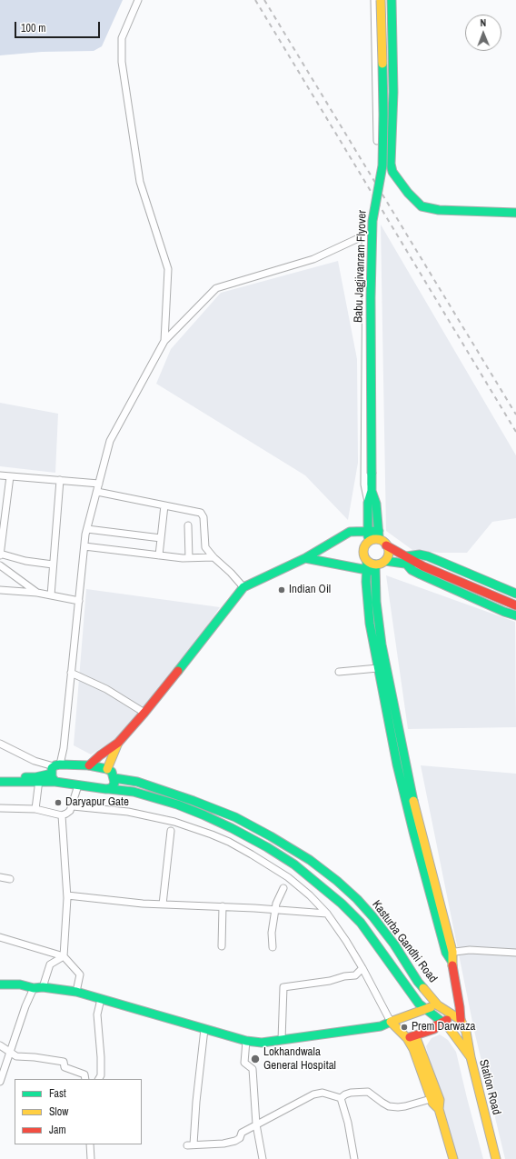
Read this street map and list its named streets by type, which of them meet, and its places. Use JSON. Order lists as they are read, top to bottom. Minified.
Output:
{"streets":{"main road":["Babu Jagjivanram Flyover","Kasturba Gandhi Road","Station Road"]},"crossings":[["Kasturba Gandhi Road","Station Road"]],"places":["Indian Oil","Daryapur Gate","Prem Darwaza","Lokhandwala General Hospital"],"legend":["Fast","Slow","Jam"],"scale_bar":"100 m","north":"top"}
